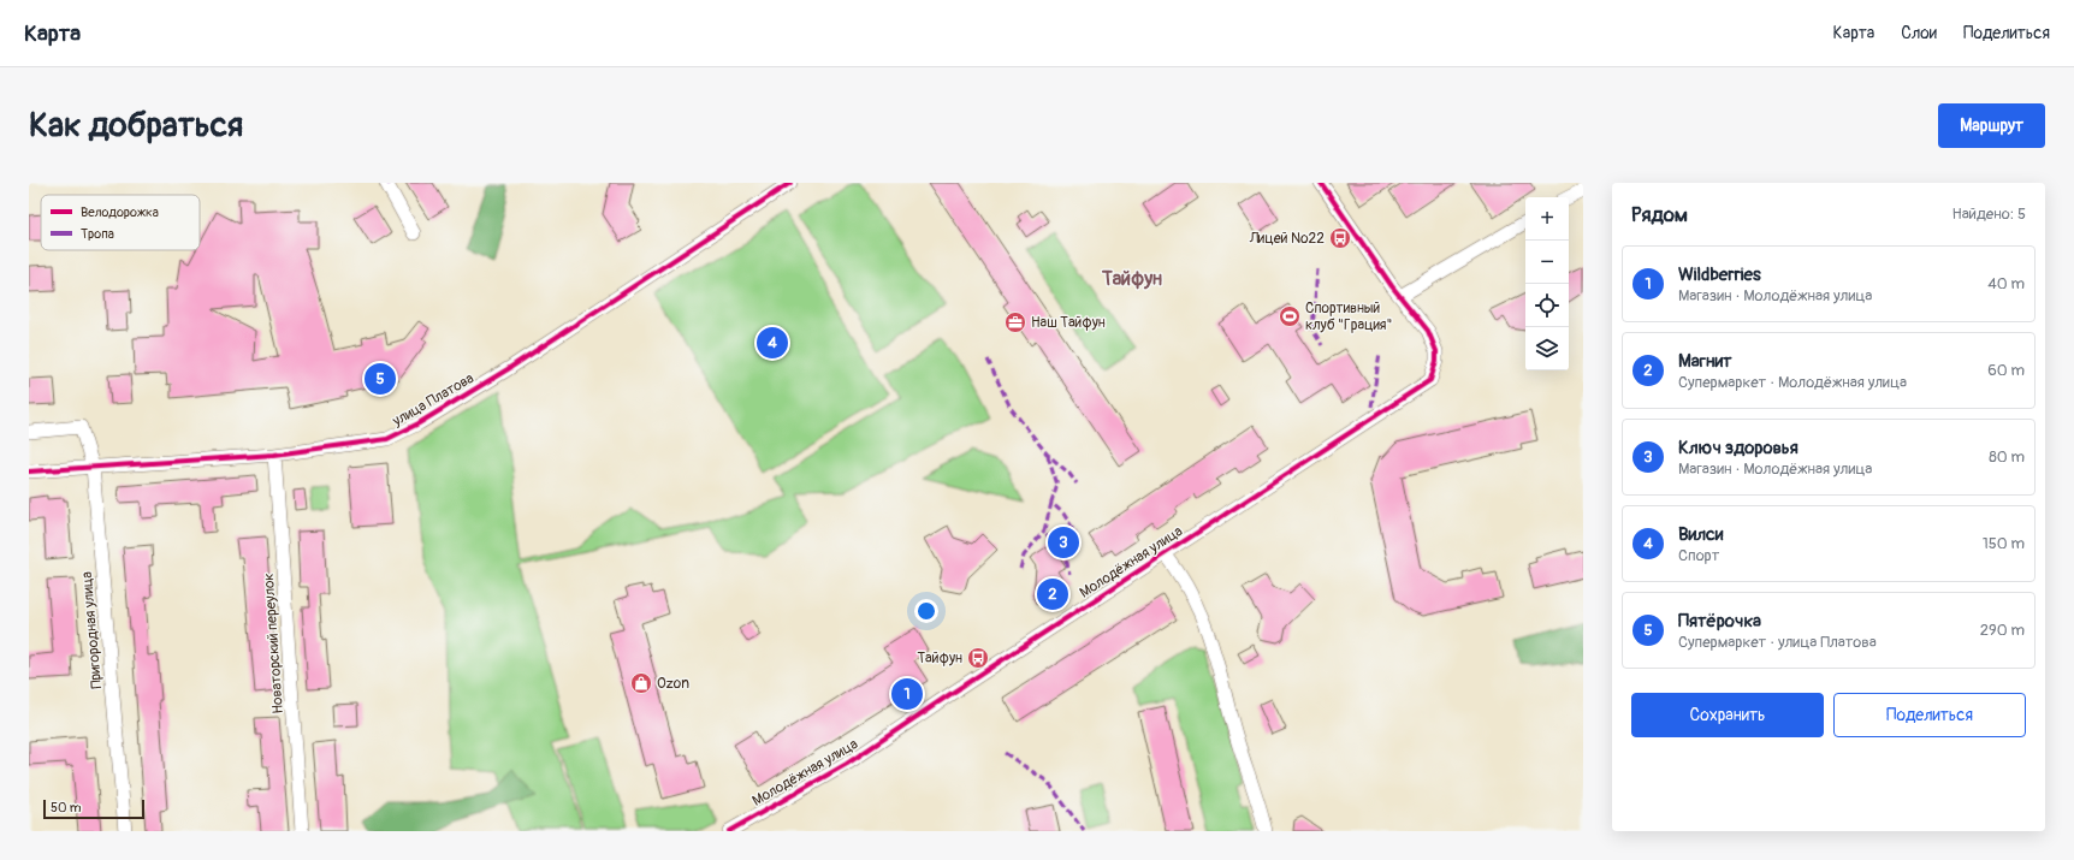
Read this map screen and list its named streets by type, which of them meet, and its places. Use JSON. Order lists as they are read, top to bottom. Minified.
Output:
{"streets":{"street":["улица Платова","Молодёжная улица","Пригородная улица","Новаторский переулок"]},"crossings":[["улица Платова","Пригородная улица"],["улица Платова","Новаторский переулок"]],"districts":["Тайфун"],"places":{"bus stop":["Лицей №22","Тайфун"],"sports":["Спортивный клуб \"Грация\""],"office":["Наш Тайфун"],"shop":["Ozon"]},"legend":["Велодорожка","Тропа"],"scale_bar":"50 m","page":{"header":"Карта","nav":["Карта","Слои","Поделиться"],"buttons":["Маршрут",["Сохранить","Поделиться"]],"title":"Как добраться","heading":["Рядом","Найдено: 5"],"map_buttons":["+","−"],"list":[{"mark":"1","name":"Wildberries","note":"Магазин · Молодёжная улица","value":"40 m"},{"mark":"2","name":"Магнит","note":"Супермаркет · Молодёжная улица","value":"60 m"},{"mark":"3","name":"Ключ здоровья","note":"Магазин · Молодёжная улица","value":"80 m"},{"mark":"4","name":"Вилси","note":"Спорт","value":"150 m"},{"mark":"5","name":"Пятёрочка","note":"Супермаркет · улица Платова","value":"290 m"}],"pins":["4","5","3","2","1"],"scale":"50 m"}}
